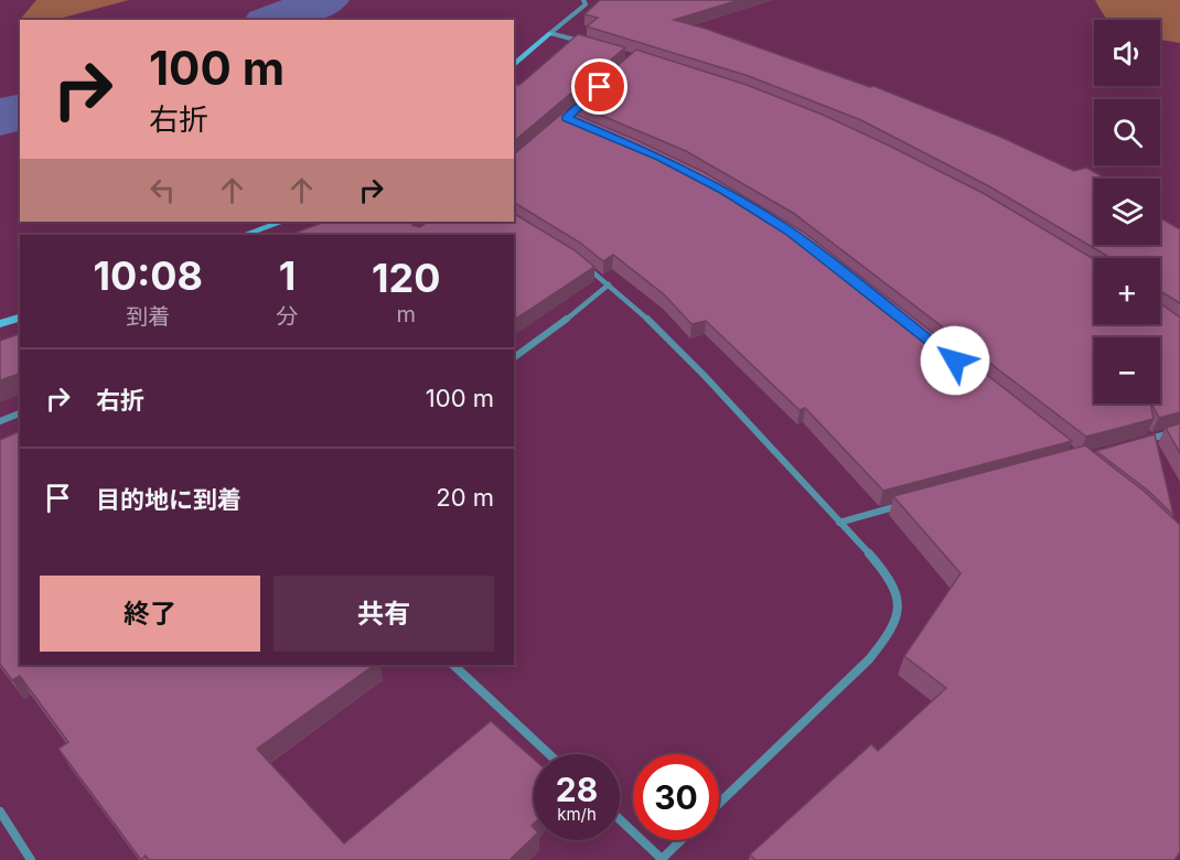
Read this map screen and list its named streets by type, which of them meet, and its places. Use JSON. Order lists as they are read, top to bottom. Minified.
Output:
{"page":{"map_buttons":["+","−"],"turn":["100 m","右折"],"eta":["10:08","到着","1","分","120","m"],"list":[{"name":"右折","value":"100 m"},{"name":"目的地に到着","value":"20 m"}],"buttons":["終了","共有"],"speed":"28 km/h","limit":"30"}}
